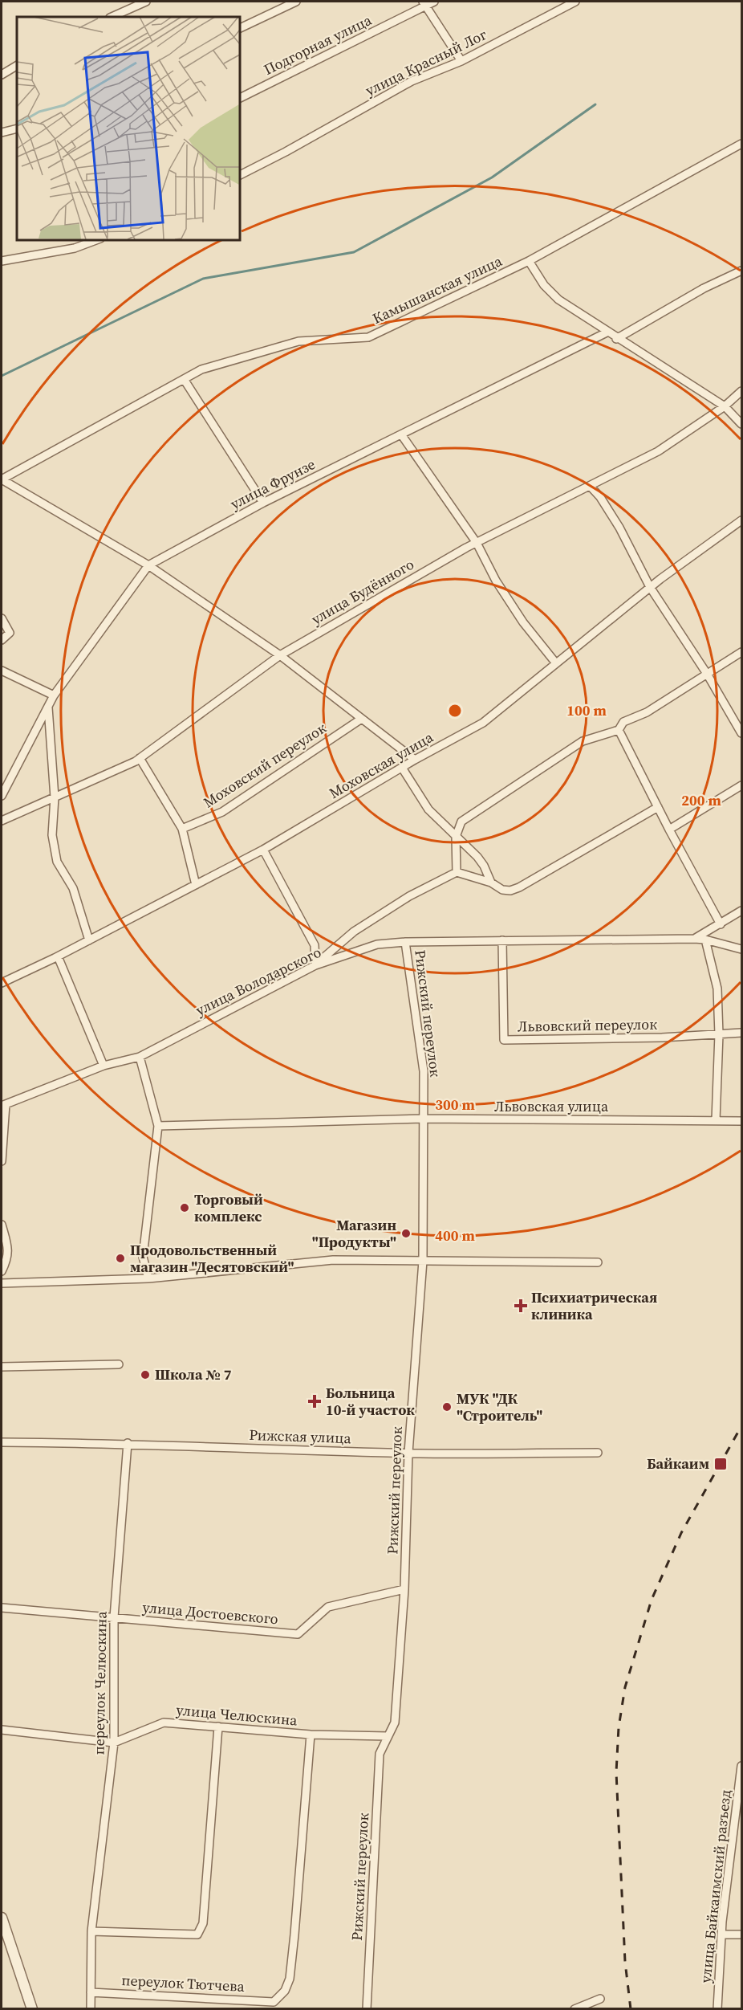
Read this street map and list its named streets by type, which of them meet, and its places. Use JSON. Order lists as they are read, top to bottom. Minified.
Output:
{"streets":{"street":["Подгорная улица","улица Красный Лог","Камышанская улица","улица Фрунзе","улица Будённого","Моховский переулок","Моховская улица","улица Володарского","Рижский переулок","Львовский переулок","Львовская улица","Рижская улица","улица Достоевского","переулок Челюскина","улица Челюскина","улица Байкаимский разъезд","переулок Тютчева"]},"crossings":[["улица Володарского","Рижский переулок"],["улица Володарского","Львовский переулок"],["Рижский переулок","Львовская улица"],["Рижский переулок","Рижская улица"],["Рижский переулок","улица Достоевского"],["Рижский переулок","улица Челюскина"],["Рижская улица","переулок Челюскина"],["улица Достоевского","переулок Челюскина"],["переулок Челюскина","улица Челюскина"],["переулок Челюскина","переулок Тютчева"],["улица Челюскина","переулок Тютчева"]],"places":{"other":["Торговый комплекс","Магазин \"Продукты\"","Продовольственный магазин \"Деcятовский\"","Школа № 7","МУК \"ДК \"Строитель\""],"health":["Психиатрическая клиника","Больница 10-й участок"],"transit":["Байкаим"]},"rings":["100 m","200 m","300 m","400 m"]}
